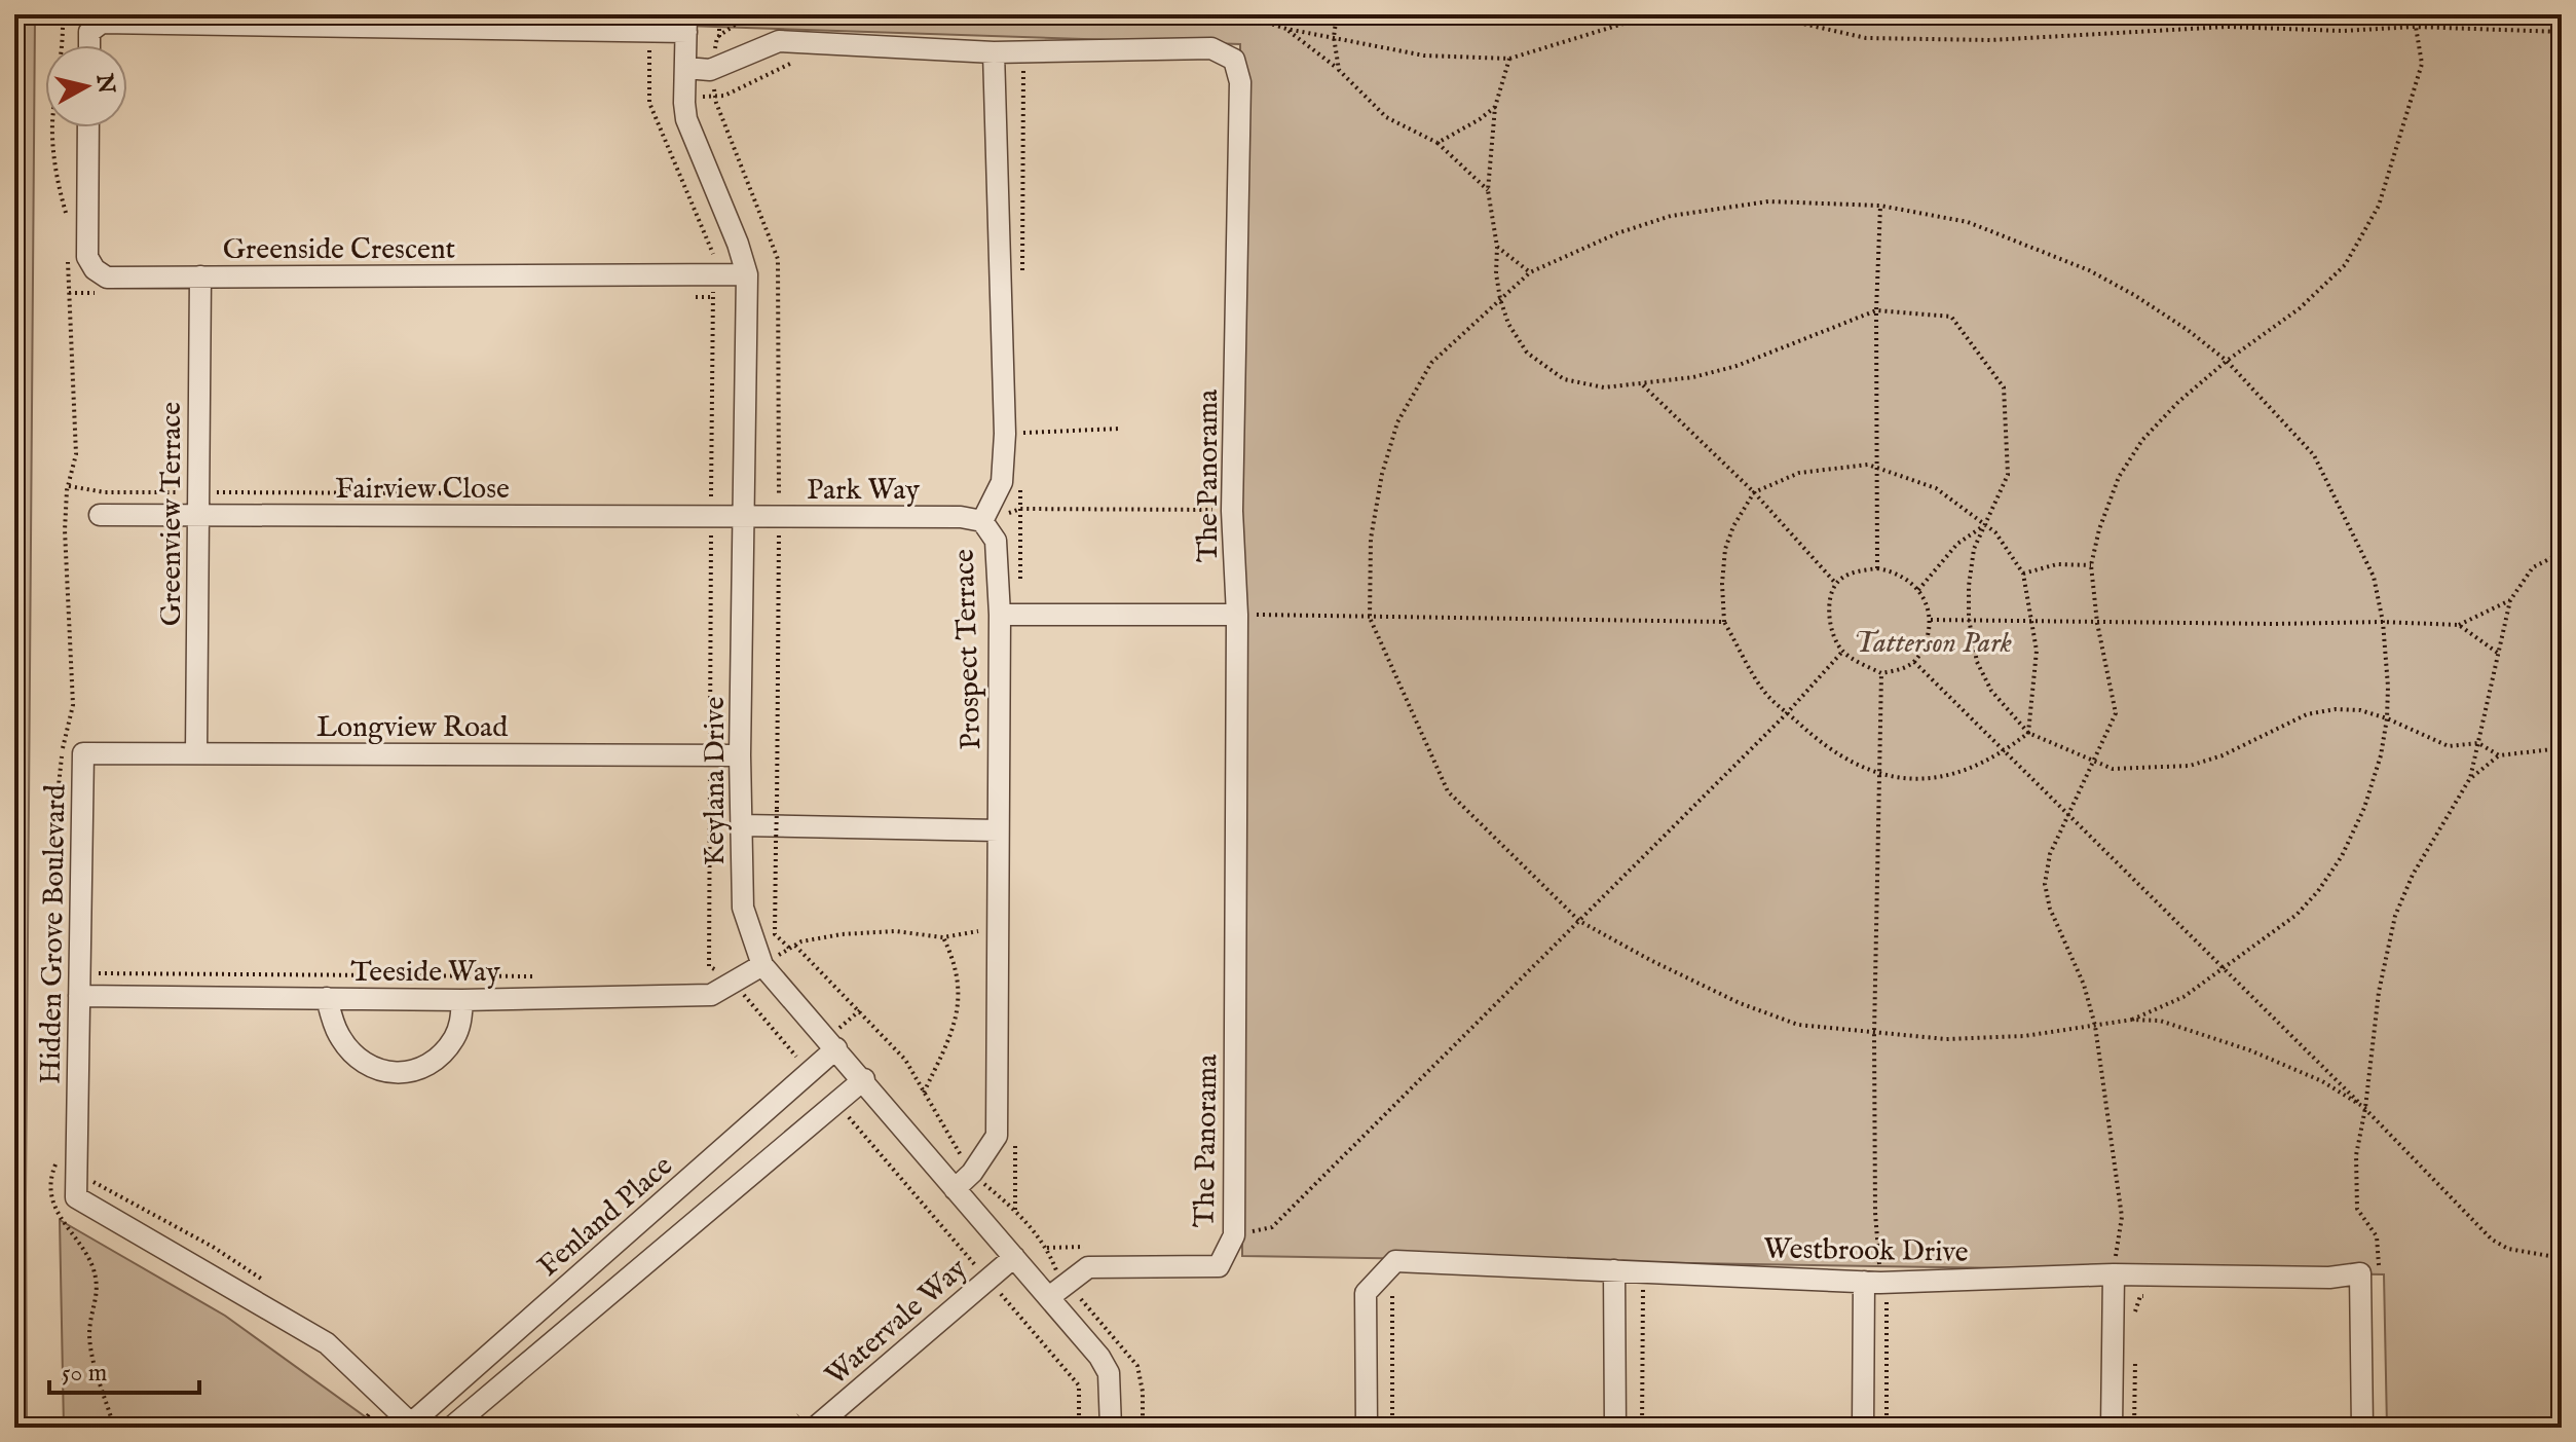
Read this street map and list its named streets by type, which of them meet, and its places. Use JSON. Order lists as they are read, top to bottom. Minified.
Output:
{"streets":{"street":["Greenside Crescent","The Panorama","Fairview Close","Park Way","Greenview Terrace","Prospect Terrace","Longview Road","Keylana Drive","Hidden Grove Boulevard","Teeside Way","Fenland Place","Westbrook Drive","Watervale Way"]},"crossings":[["Greenside Crescent","Greenview Terrace"],["Greenside Crescent","Keylana Drive"],["The Panorama","Prospect Terrace"],["The Panorama","Keylana Drive"],["Fairview Close","Park Way"],["Fairview Close","Greenview Terrace"],["Fairview Close","Keylana Drive"],["Park Way","Prospect Terrace"],["Park Way","Keylana Drive"],["Greenview Terrace","Longview Road"],["Prospect Terrace","Keylana Drive"],["Longview Road","Keylana Drive"],["Longview Road","Hidden Grove Boulevard"],["Keylana Drive","Teeside Way"],["Keylana Drive","Fenland Place"],["Keylana Drive","Watervale Way"],["Hidden Grove Boulevard","Teeside Way"],["Hidden Grove Boulevard","Fenland Place"]],"parks":["Tatterson Park"],"scale_bar":"50 m","north":"right"}
